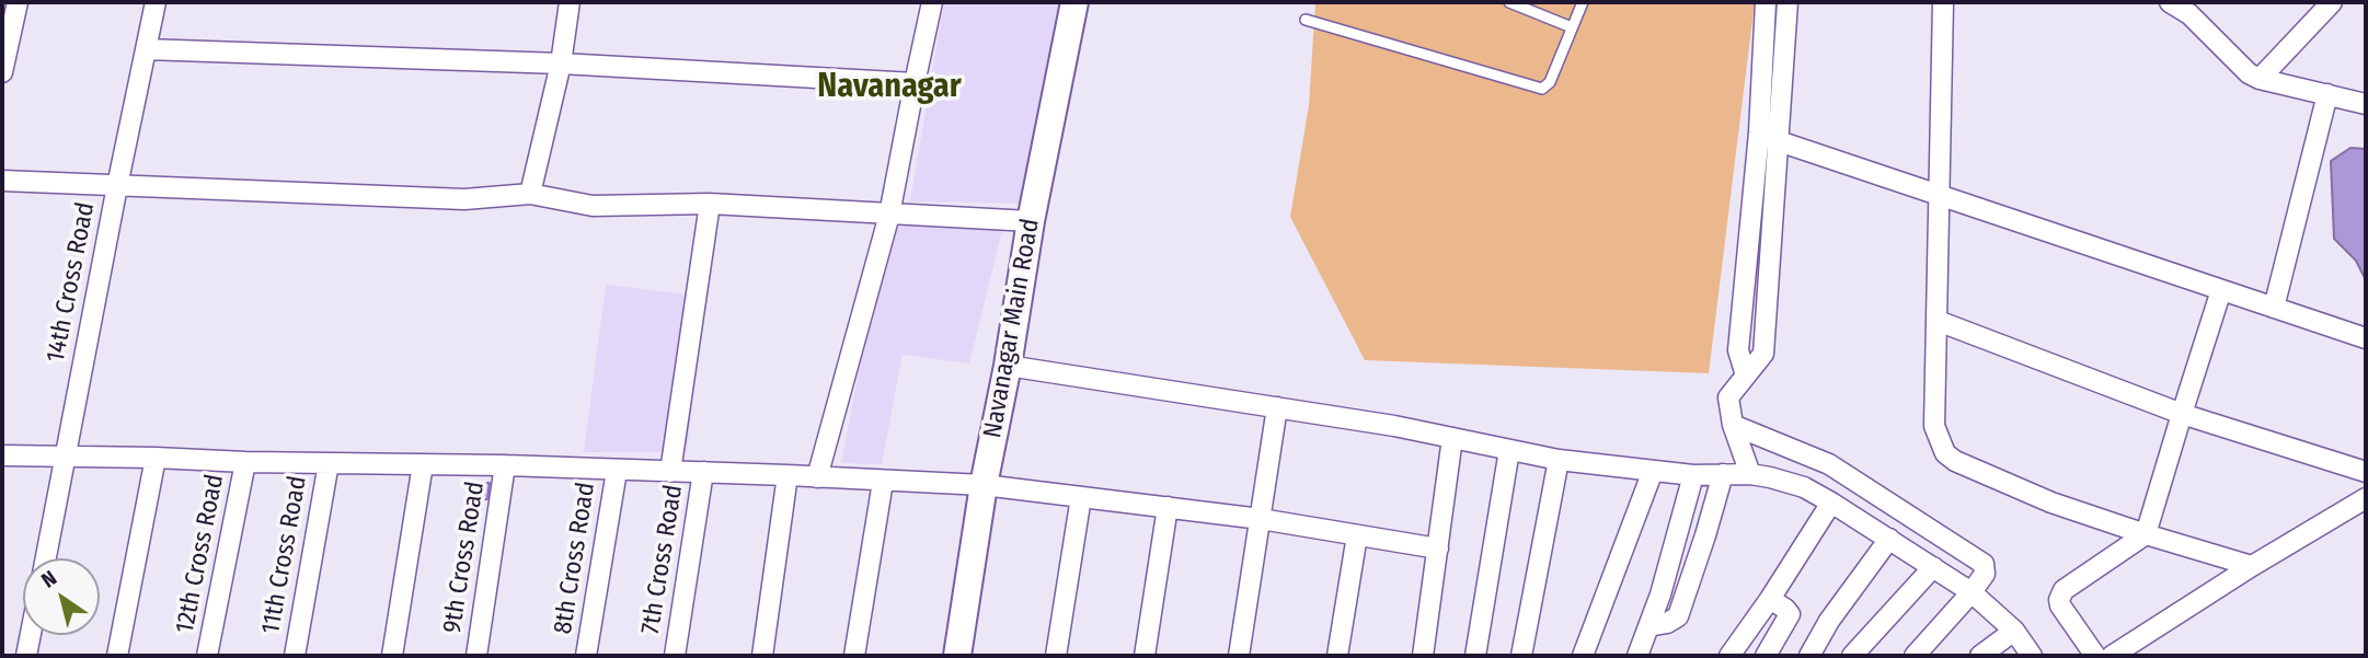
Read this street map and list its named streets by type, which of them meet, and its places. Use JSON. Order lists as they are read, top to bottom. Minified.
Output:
{"streets":{"main road":["Navanagar Main Road"],"street":["14th Cross Road","12th Cross Road","11th Cross Road","9th Cross Road","8th Cross Road","7th Cross Road"]},"districts":["Navanagar"],"north":"top left"}
